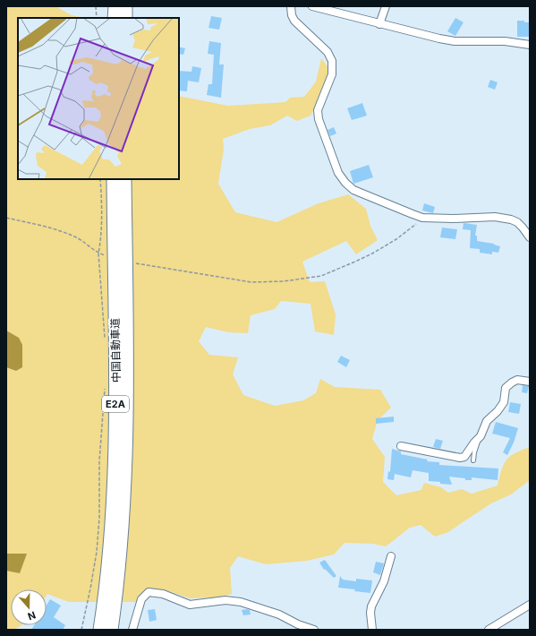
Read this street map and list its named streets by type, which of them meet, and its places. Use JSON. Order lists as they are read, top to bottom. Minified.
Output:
{"streets":{"highway":["中国自動車道","E2A"]},"north":"bottom"}
